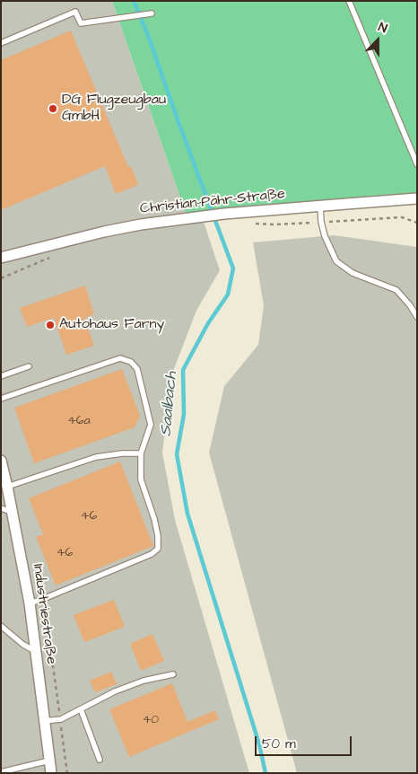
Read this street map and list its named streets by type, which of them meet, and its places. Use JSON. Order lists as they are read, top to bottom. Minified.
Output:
{"streets":{"street":["Christian-Pähr-Straße","Industriestraße"]},"water":["Saalbach"],"places":["DG Flugzeugbau GmbH","Autohaus Farny"],"house_numbers":["46a","46","46","40"],"scale_bar":"50 m","north":"top"}
